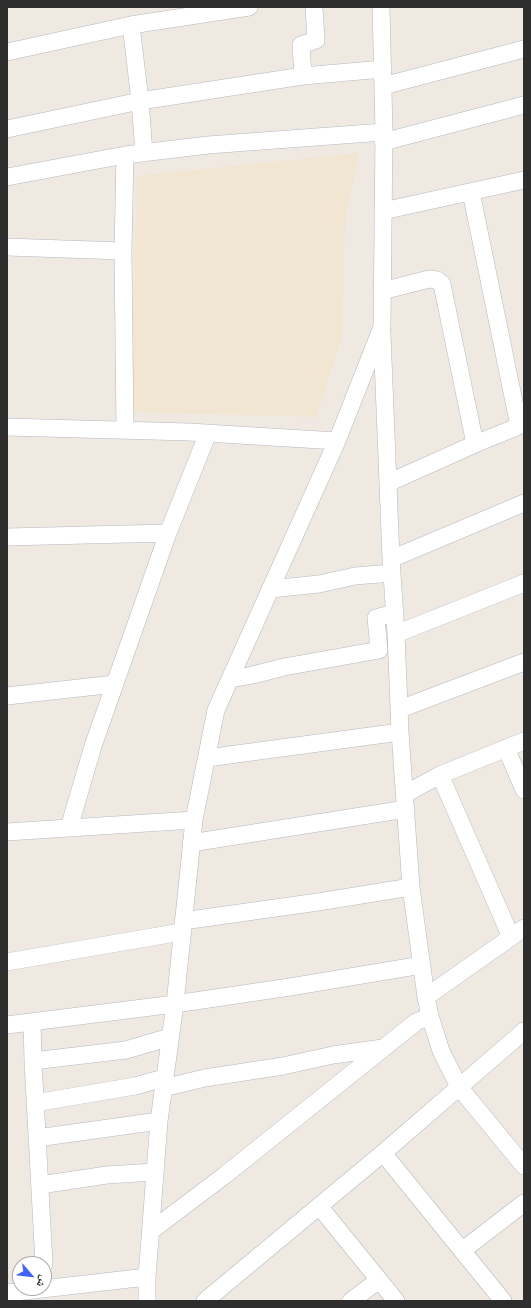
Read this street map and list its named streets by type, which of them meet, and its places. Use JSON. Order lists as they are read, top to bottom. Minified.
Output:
{"north":"bottom right"}
